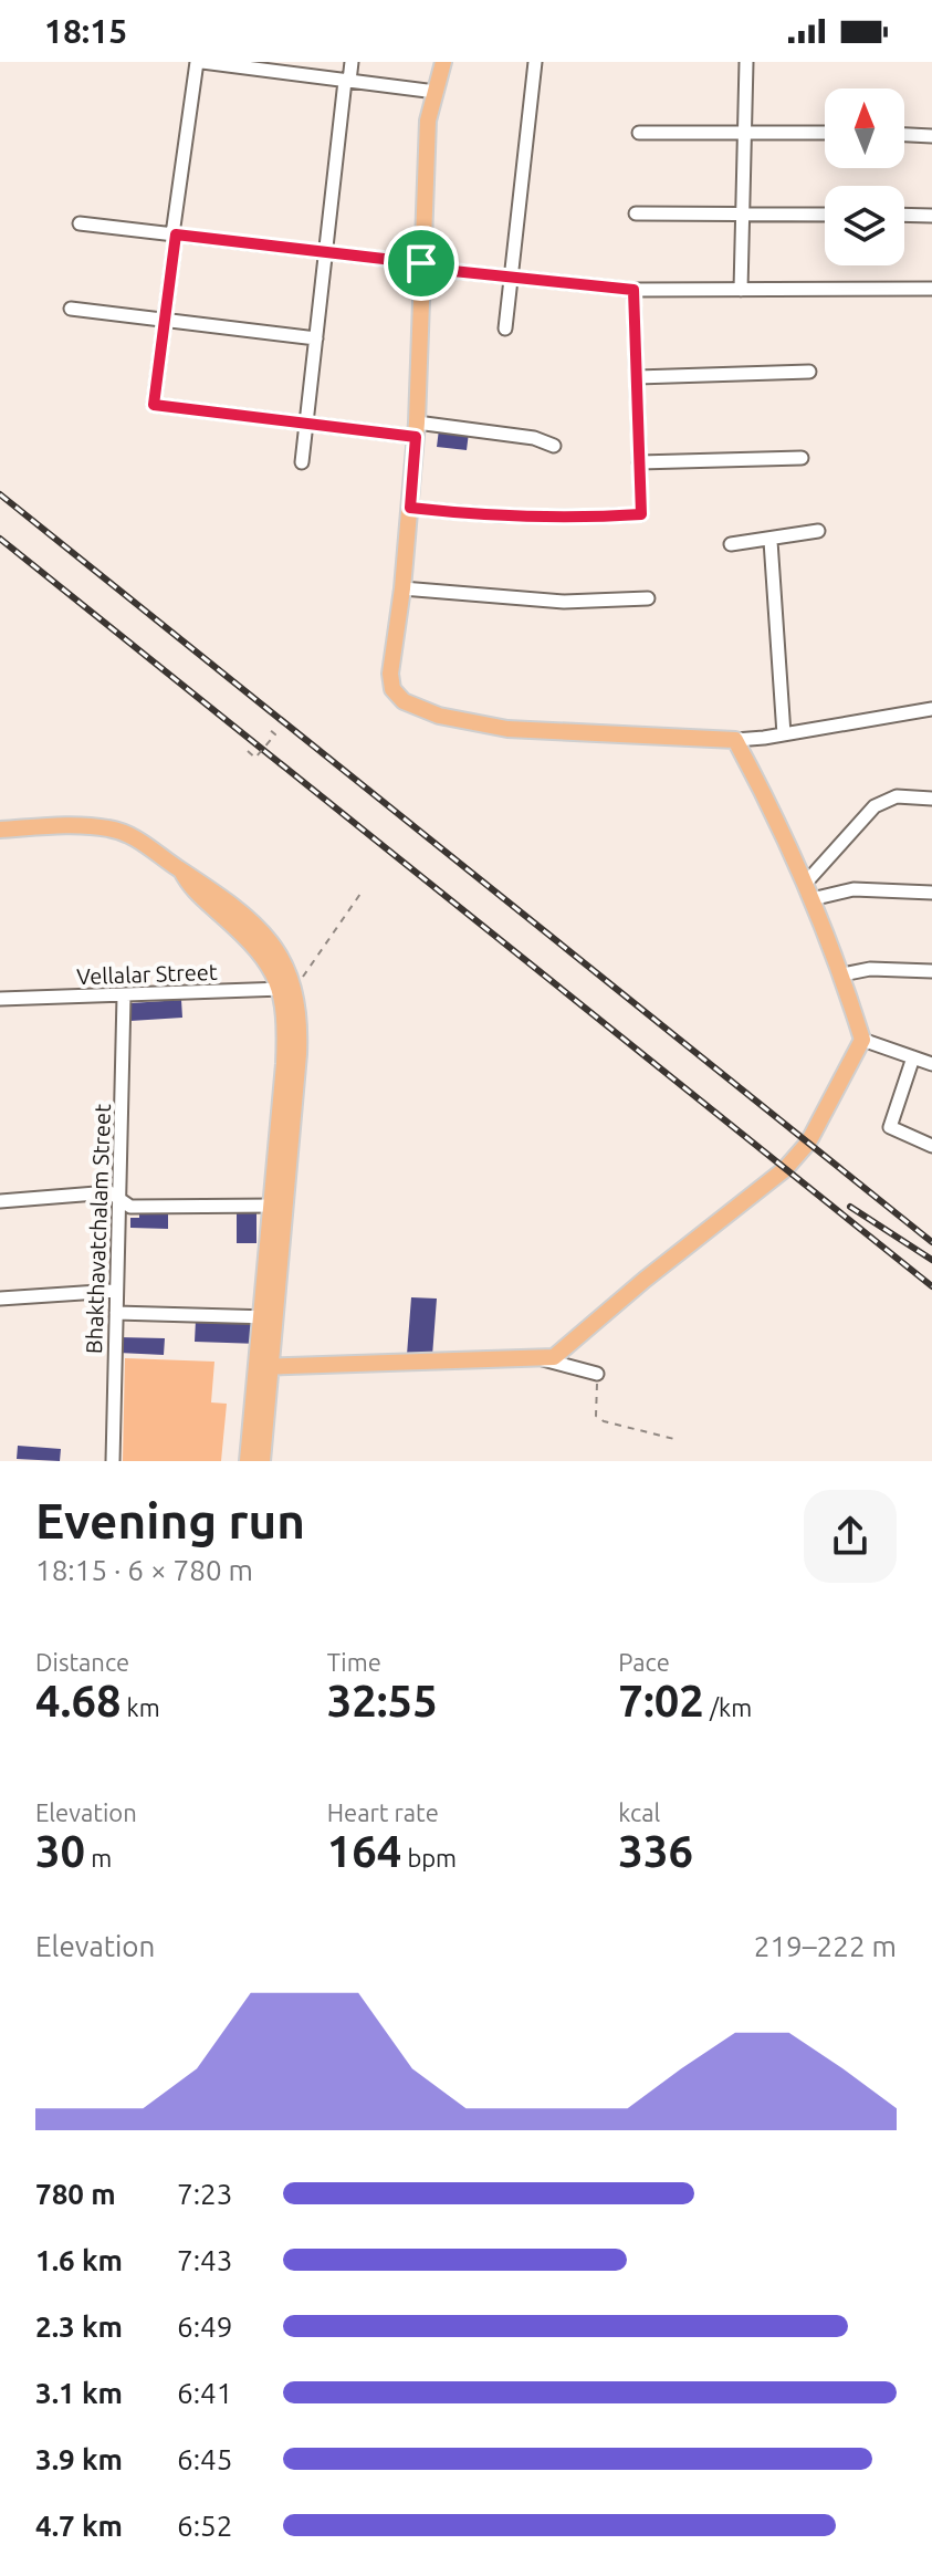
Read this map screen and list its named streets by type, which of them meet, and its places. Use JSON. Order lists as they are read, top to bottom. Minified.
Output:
{"streets":{"street":["Vellalar Street","Bhakthavatchalam Street"]},"crossings":[["Vellalar Street","Bhakthavatchalam Street"]],"north":"top","page":{"status":"18:15","heading":["Evening run","18:15 · 6 × 780 m"],"stats":[["Distance","4.68 km"],["Time","32:55"],["Pace","7:02 /km"],["Elevation","30 m"],["Heart rate","164 bpm"],["kcal","336"]],"chart":["Elevation","219–222 m"],"list":[{"name":"780 m","note":"7:23"},{"name":"1.6 km","note":"7:43"},{"name":"2.3 km","note":"6:49"},{"name":"3.1 km","note":"6:41"},{"name":"3.9 km","note":"6:45"},{"name":"4.7 km","note":"6:52"}]}}
